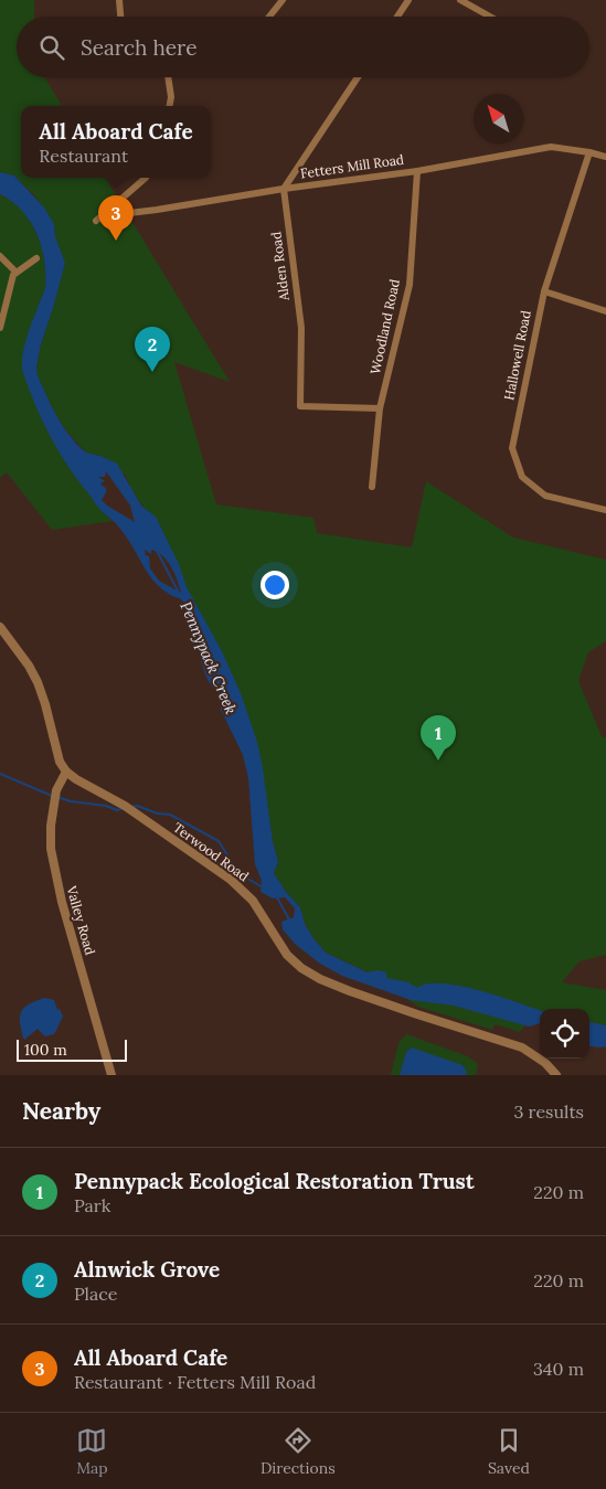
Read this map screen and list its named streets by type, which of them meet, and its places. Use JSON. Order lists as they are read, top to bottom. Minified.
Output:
{"streets":{"street":["Fetters Mill Road","Alden Road","Woodland Road","Hallowell Road","Terwood Road","Valley Road"]},"crossings":[["Fetters Mill Road","Alden Road"],["Fetters Mill Road","Woodland Road"],["Fetters Mill Road","Hallowell Road"],["Alden Road","Woodland Road"],["Terwood Road","Valley Road"]],"water":["Pennypack Creek"],"scale_bar":"100 m","north":"top left","page":{"search":"Search here","popup":["All Aboard Cafe","Restaurant"],"pins":["3","2","1"],"scale":"100 m","heading":["Nearby","3 results"],"list":[{"mark":"1","name":"Pennypack Ecological Restoration Trust","note":"Park","value":"220 m"},{"mark":"2","name":"Alnwick Grove","note":"Place","value":"220 m"},{"mark":"3","name":"All Aboard Cafe","note":"Restaurant · Fetters Mill Road","value":"340 m"}],"nav":["Map","Directions","Saved"]}}
